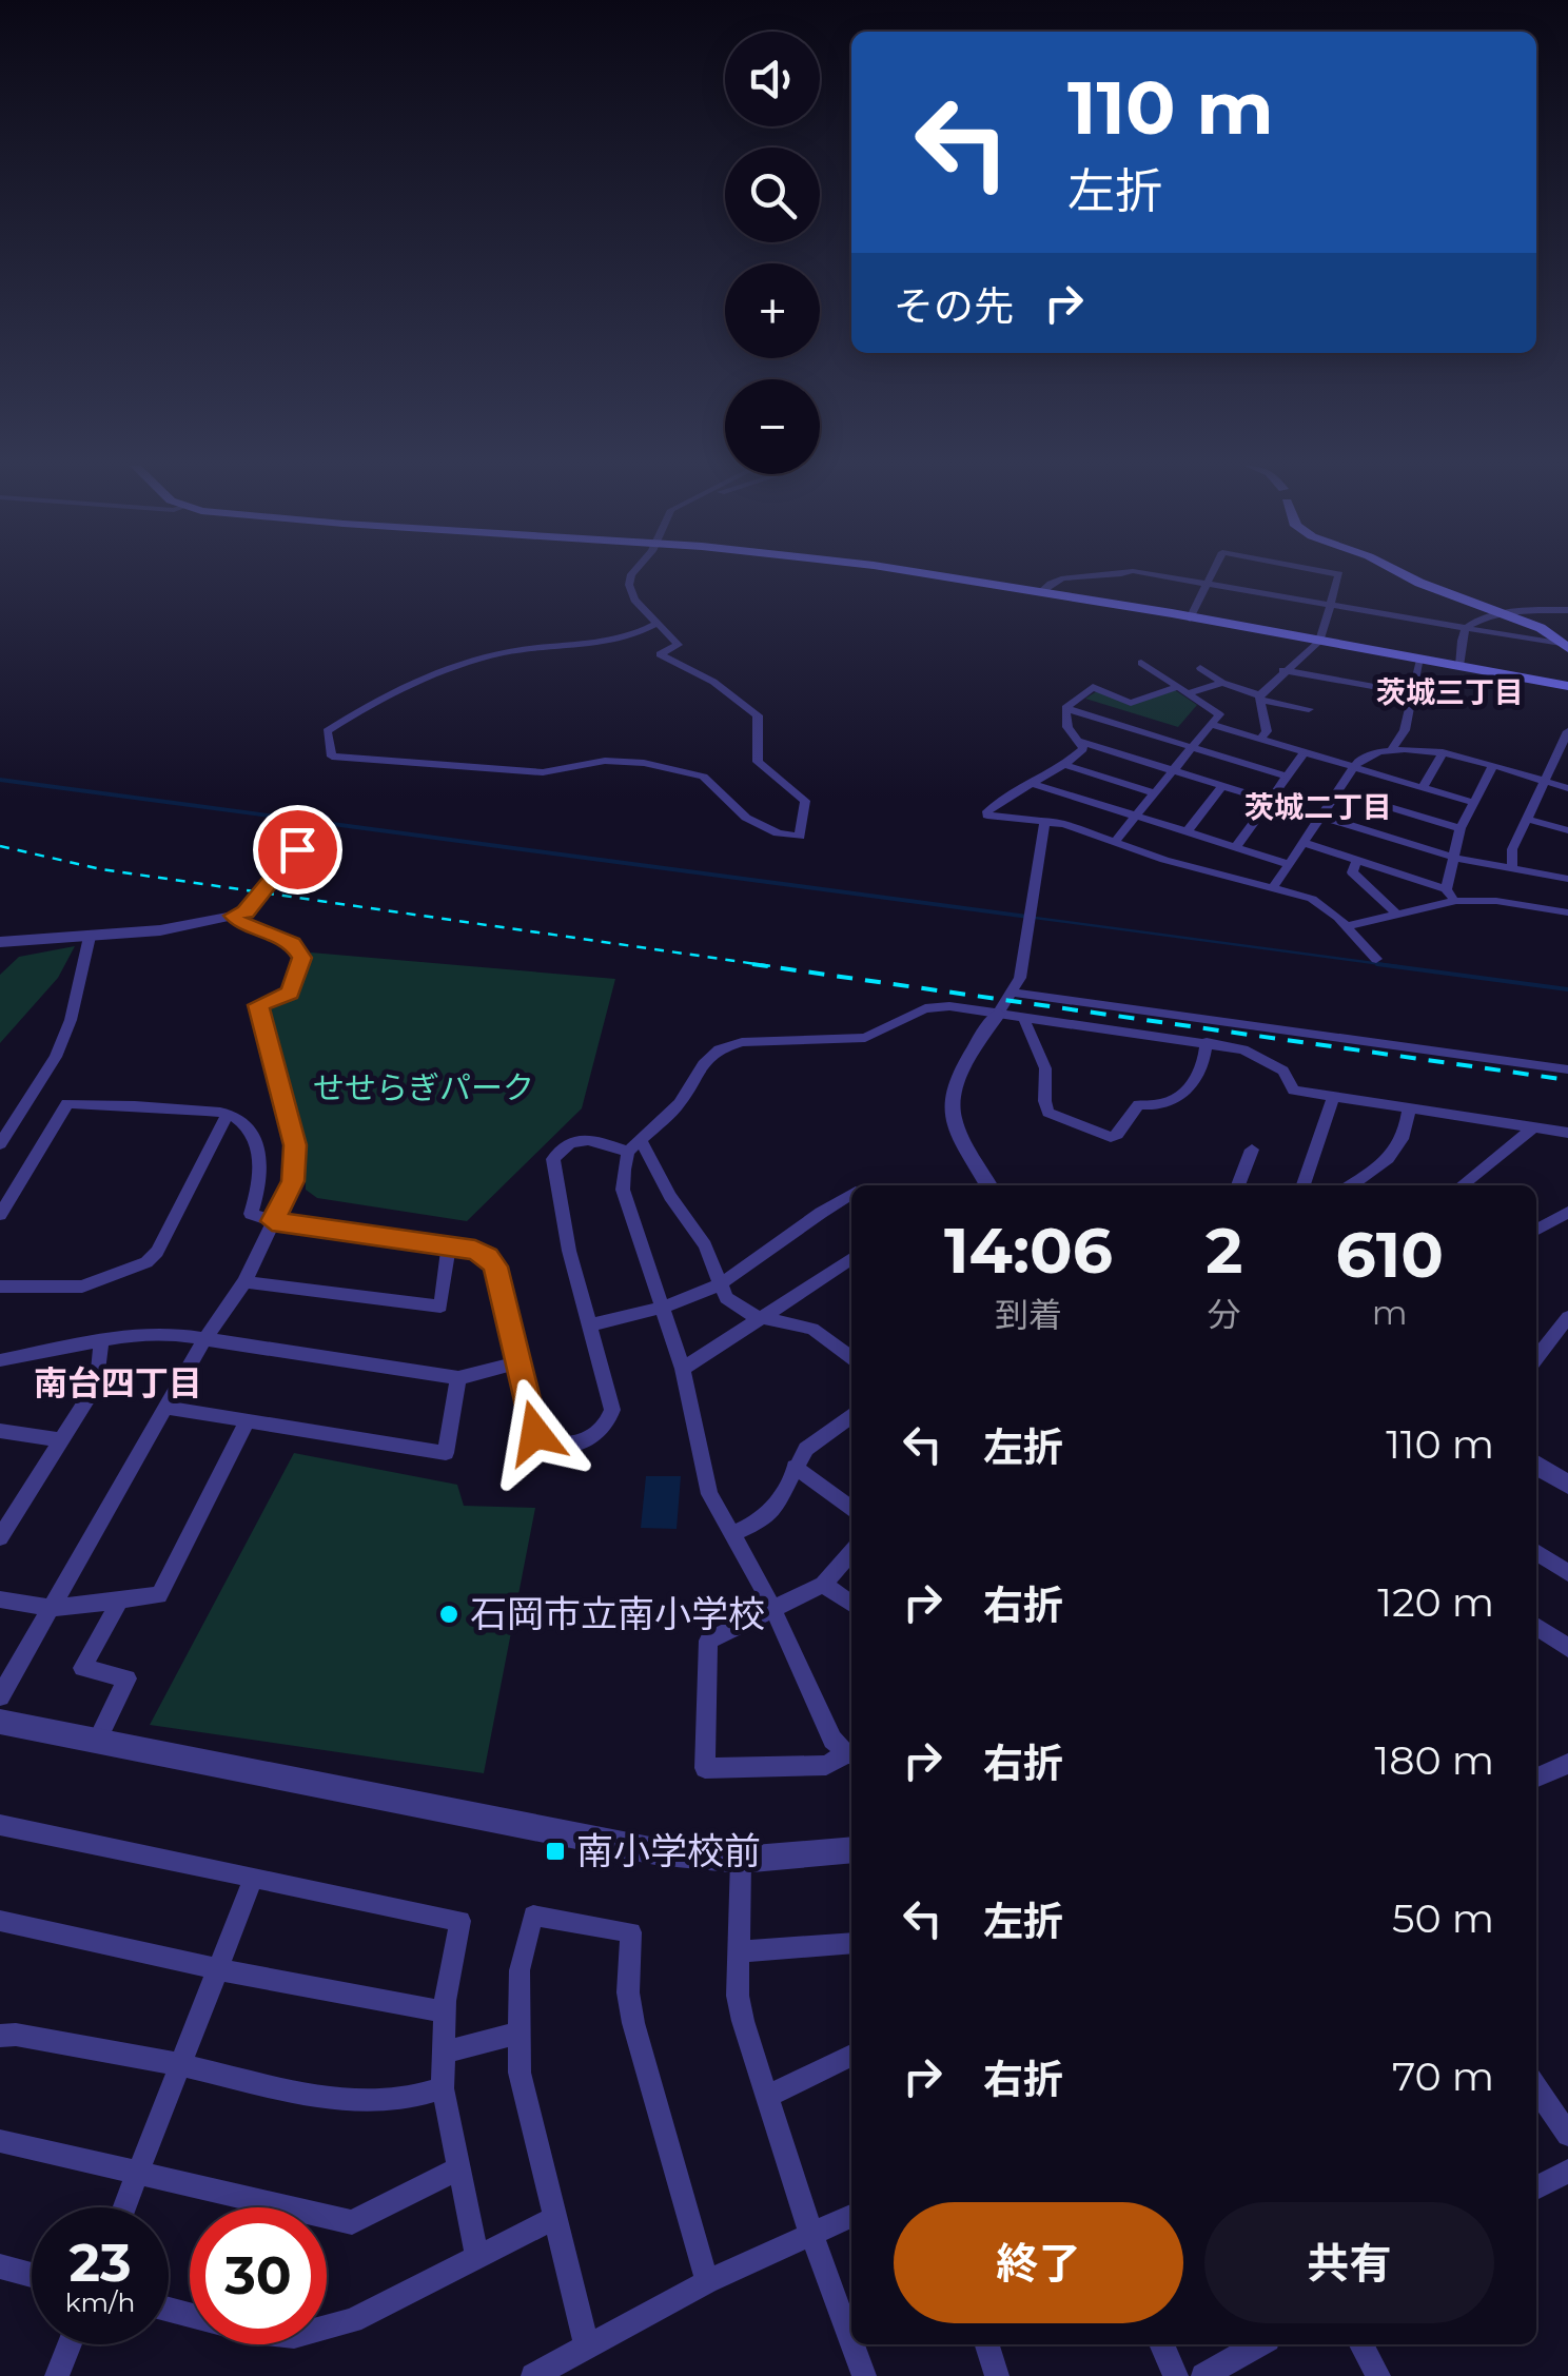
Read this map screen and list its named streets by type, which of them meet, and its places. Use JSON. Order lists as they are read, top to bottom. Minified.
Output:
{"districts":["茨城三丁目","茨城二丁目","南台四丁目"],"parks":["せせらぎパーク"],"places":{"other":["石岡市立南小学校"],"transit":["南小学校前"]},"page":{"map_buttons":["+","−"],"turn":["110 m","左折"],"then":"その先","eta":["14:06","到着","2","分","610","m"],"list":[{"name":"左折","value":"110 m"},{"name":"右折","value":"120 m"},{"name":"右折","value":"180 m"},{"name":"左折","value":"50 m"},{"name":"右折","value":"70 m"}],"buttons":["終了","共有"],"speed":"23 km/h","limit":"30"}}
